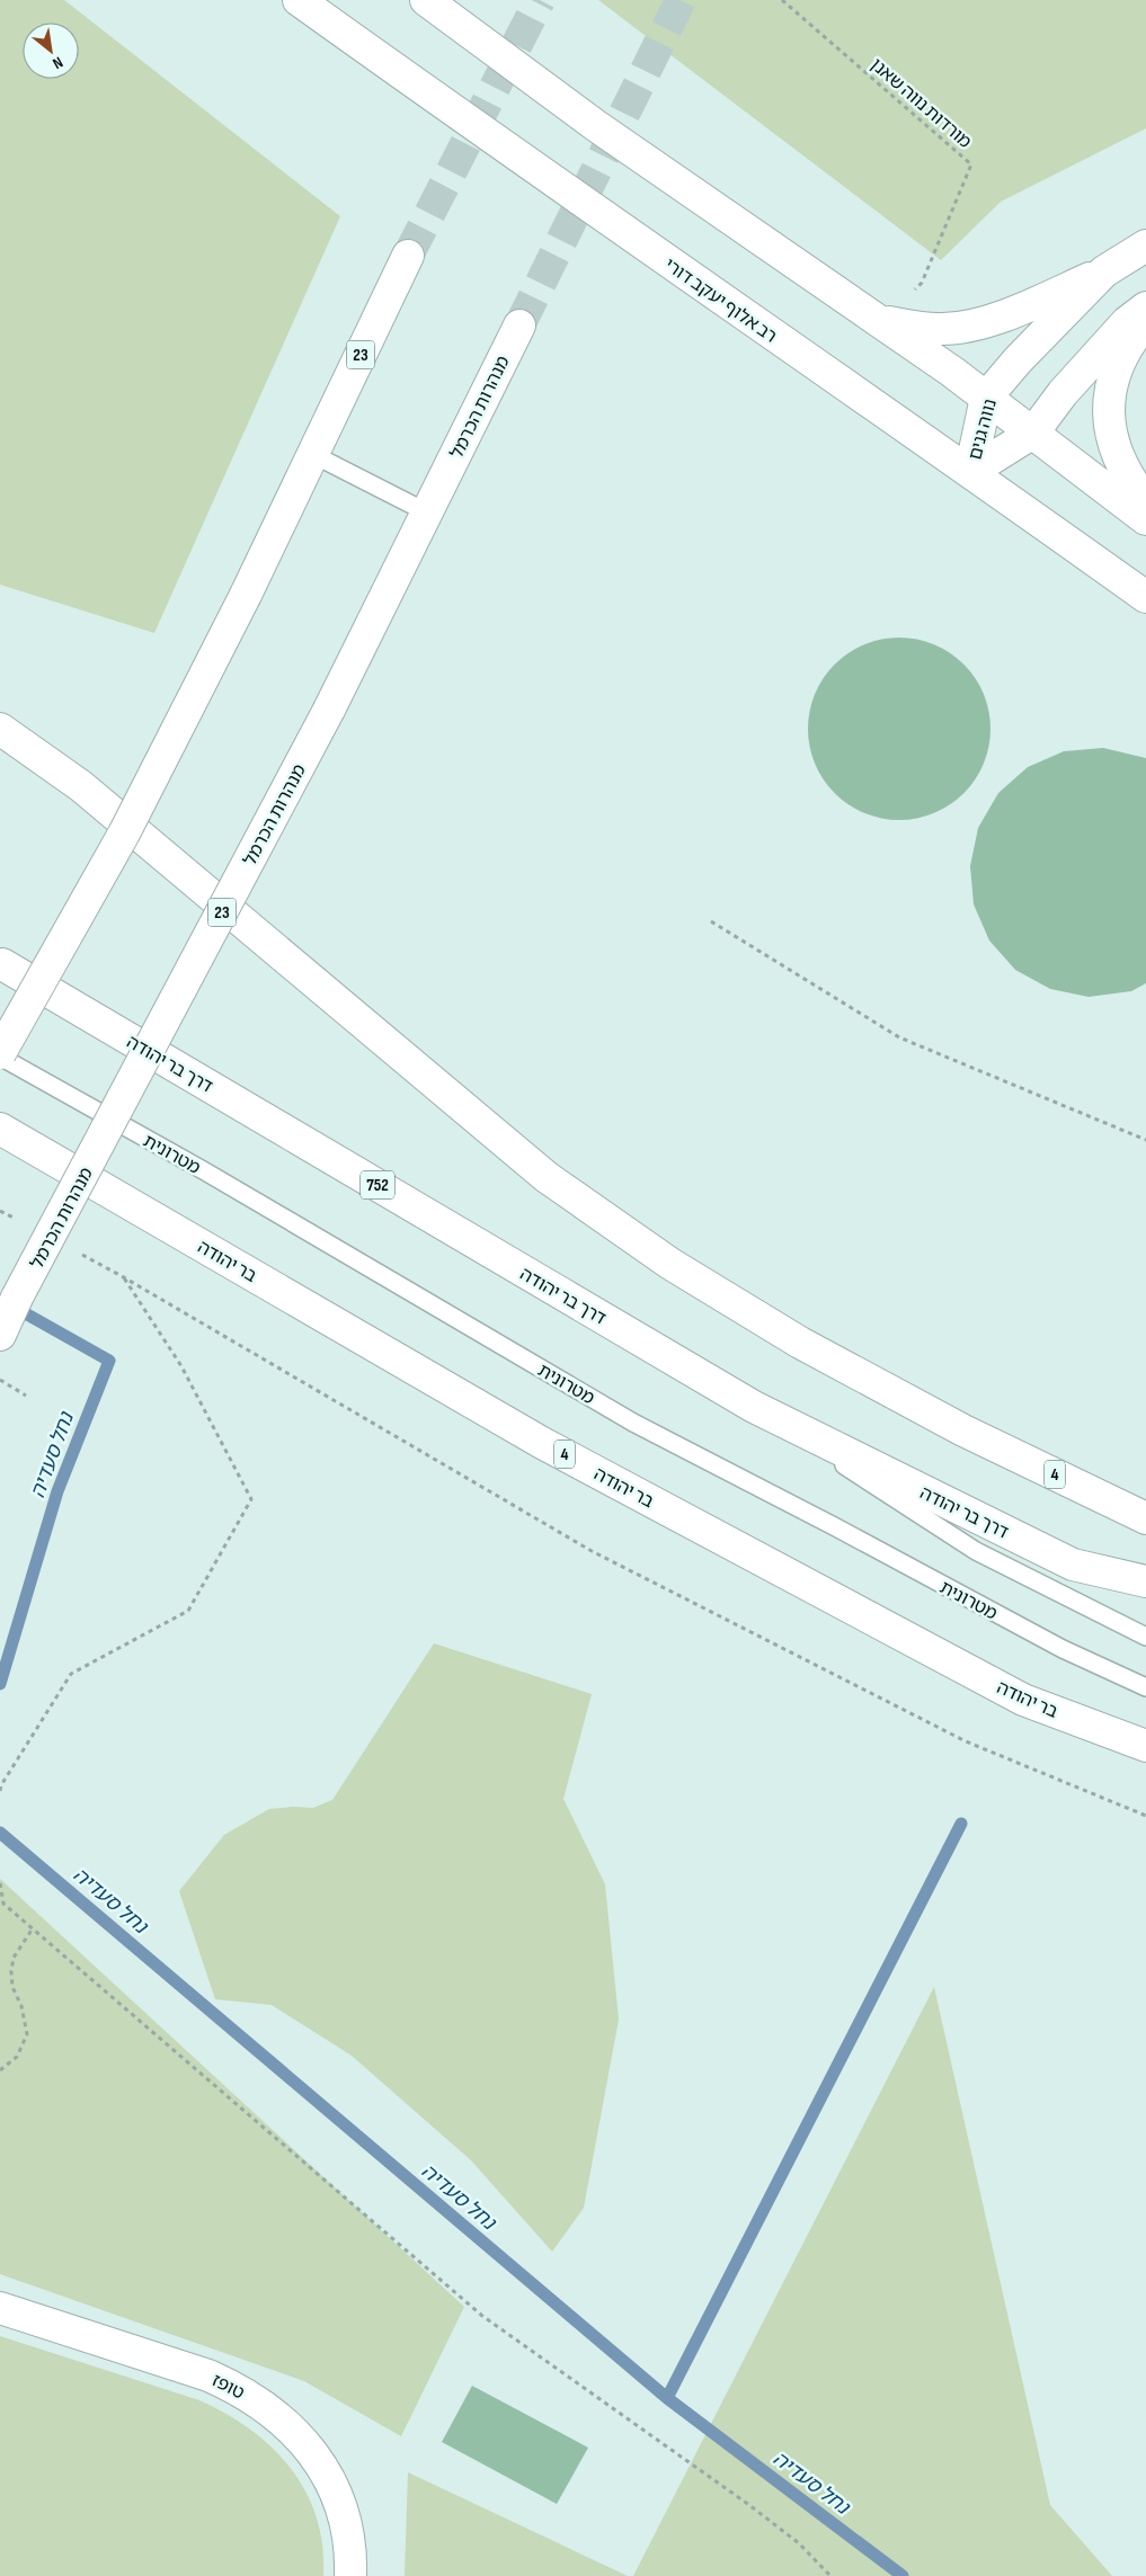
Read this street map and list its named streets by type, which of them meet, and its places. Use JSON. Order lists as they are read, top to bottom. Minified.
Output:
{"streets":{"main road":["רב אלוף יעקב דורי","23","מנהרות הכרמל","נווה גנים","דרך בר יהודה","752","בר יהודה","4","טופז"],"lane":["מטרונית"],"path":["מורדות נווה שאנן"]},"crossings":[["רב אלוף יעקב דורי","נווה גנים"],["23","מטרונית"]],"water":["נחל סעדיה"],"north":"bottom right"}
